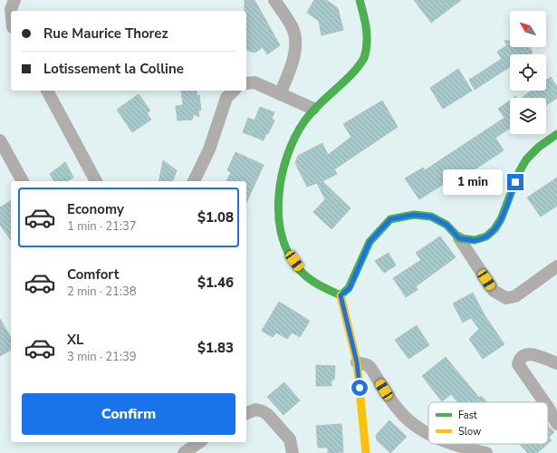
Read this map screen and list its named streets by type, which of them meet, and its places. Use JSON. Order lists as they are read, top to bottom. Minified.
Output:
{"legend":["Fast","Slow"],"north":"top left","page":{"banner":["Rue Maurice Thorez","Lotissement la Colline"],"bubble":"1 min","list":[{"name":"Economy","note":"1 min · 21:37","value":"$1.08"},{"name":"Comfort","note":"2 min · 21:38","value":"$1.46"},{"name":"XL","note":"3 min · 21:39","value":"$1.83"}],"buttons":"Confirm"}}
